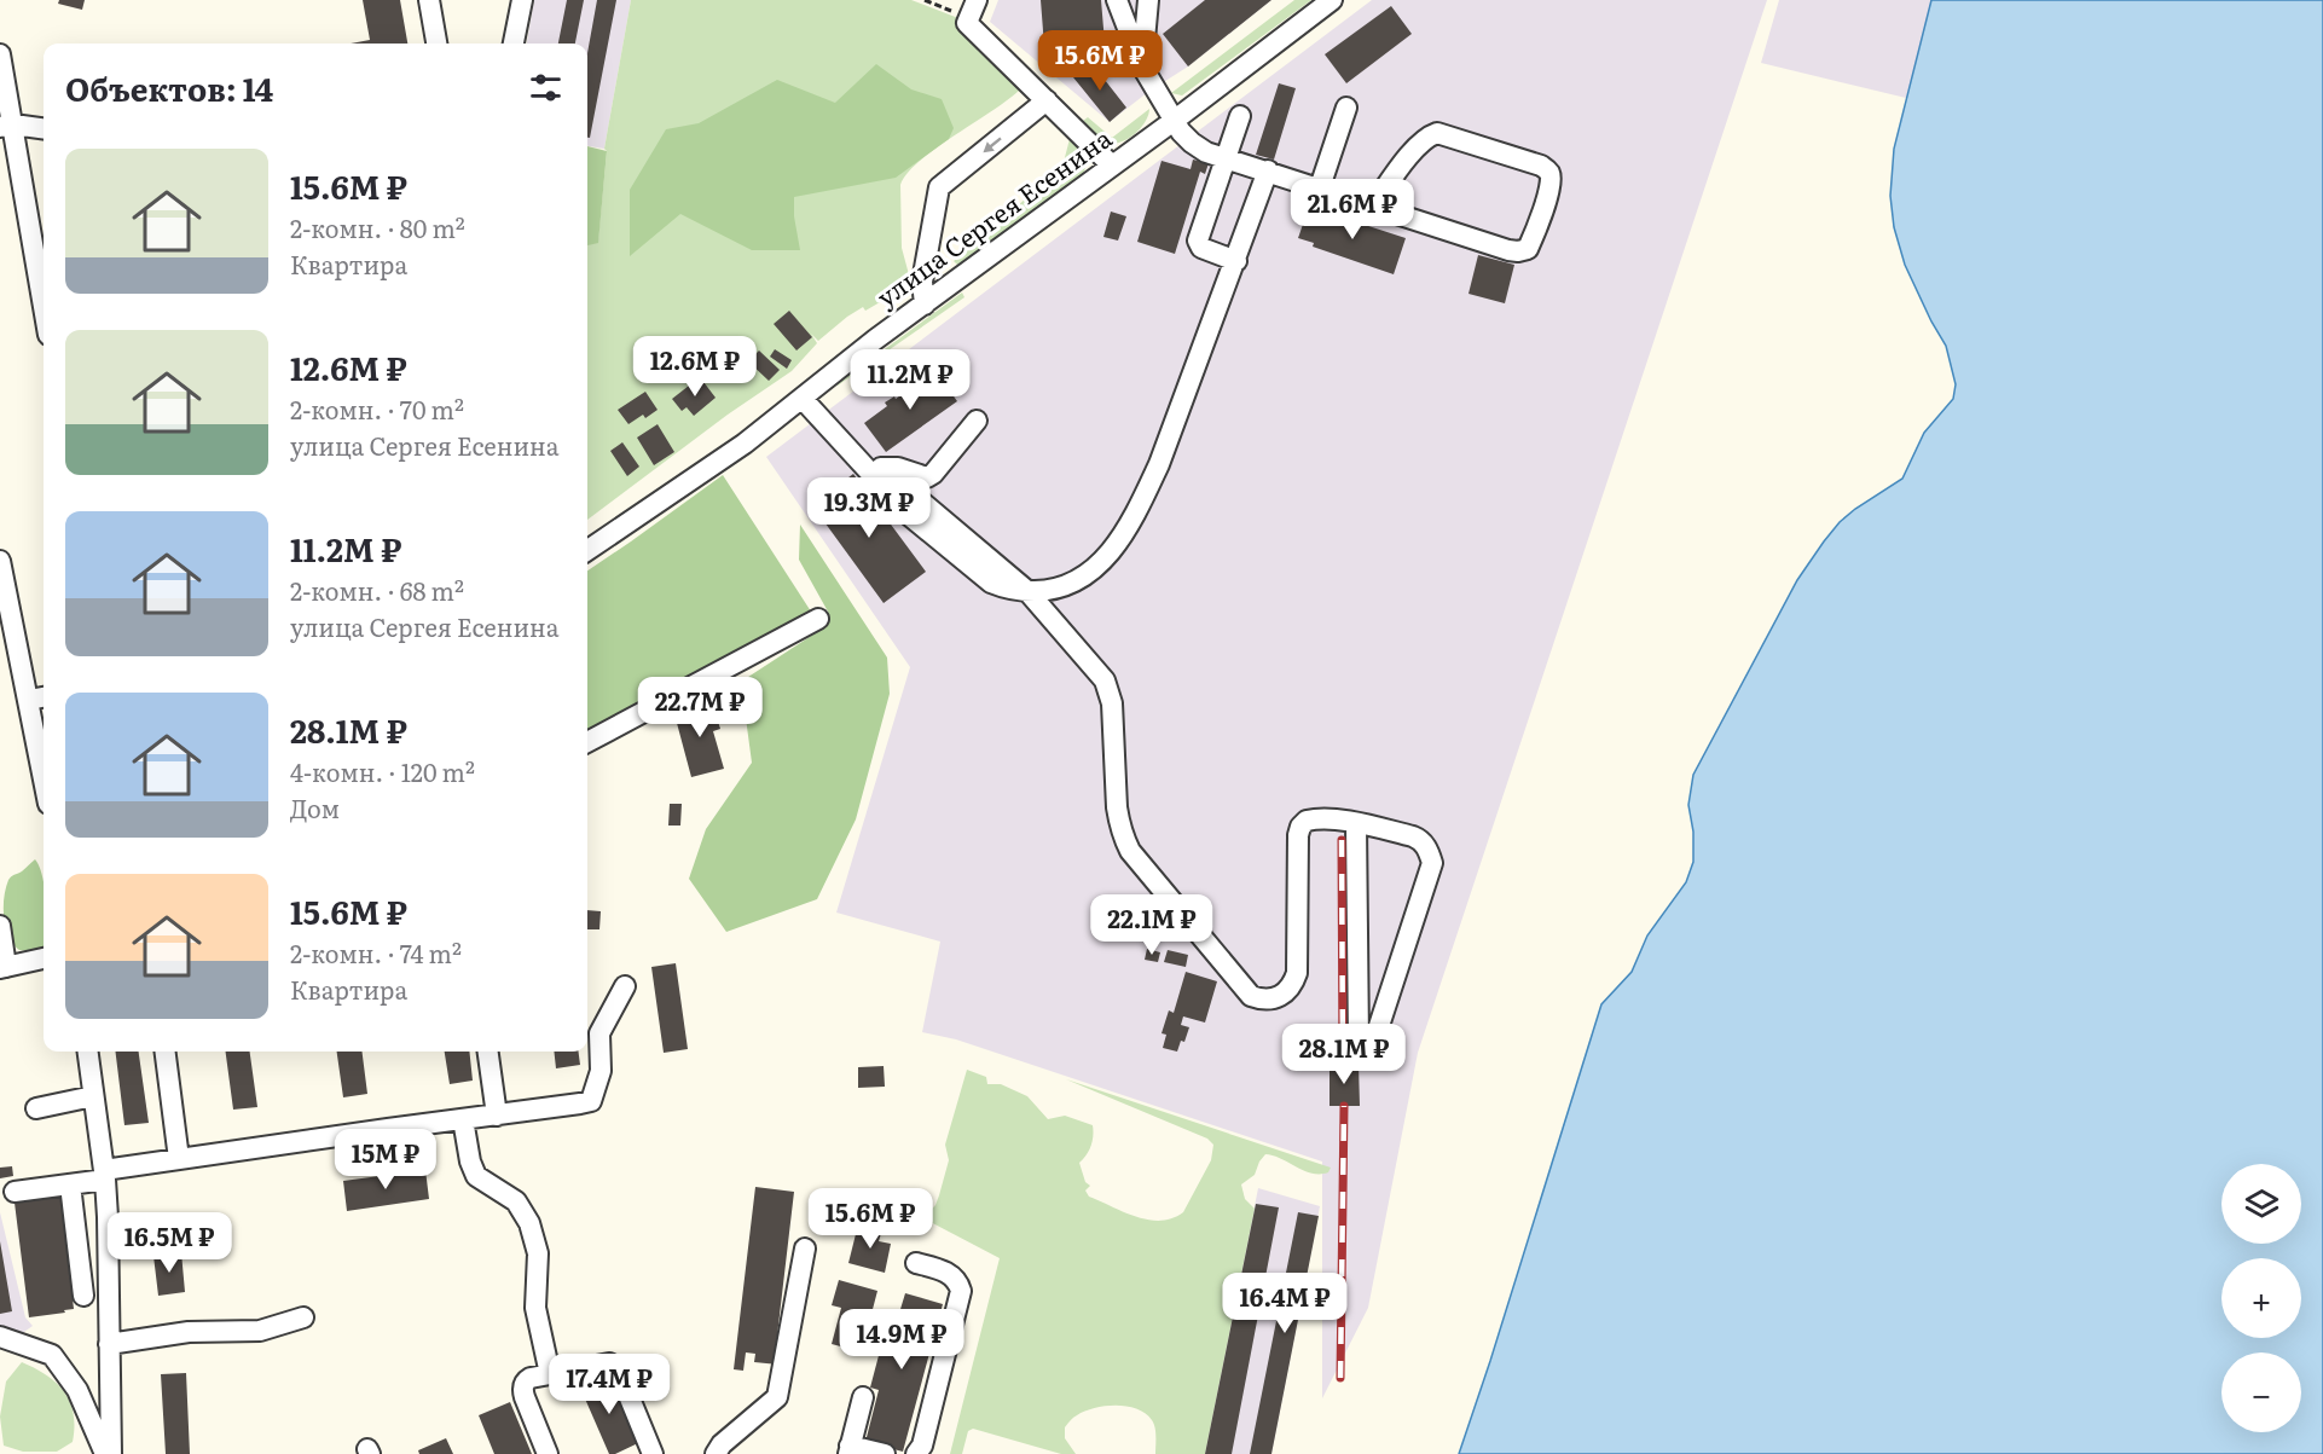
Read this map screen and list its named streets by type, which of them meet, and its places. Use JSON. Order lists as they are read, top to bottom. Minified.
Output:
{"streets":{"street":["улица Сергея Есенина"]},"page":{"price":["15.6M ₽","21.6M ₽","12.6M ₽","11.2M ₽","19.3M ₽","22.7M ₽","22.1M ₽","28.1M ₽","15M ₽","15.6M ₽","16.5M ₽","16.4M ₽","14.9M ₽","17.4M ₽"],"heading":"Объектов: 14","list":[{"name":"15.6M ₽","note":"2-комн. · 80 m² · Квартира"},{"name":"12.6M ₽","note":"2-комн. · 70 m² · улица Сергея Есенина"},{"name":"11.2M ₽","note":"2-комн. · 68 m² · улица Сергея Есенина"},{"name":"28.1M ₽","note":"4-комн. · 120 m² · Дом"},{"name":"15.6M ₽","note":"2-комн. · 74 m² · Квартира"}],"map_buttons":["+","−"]}}
